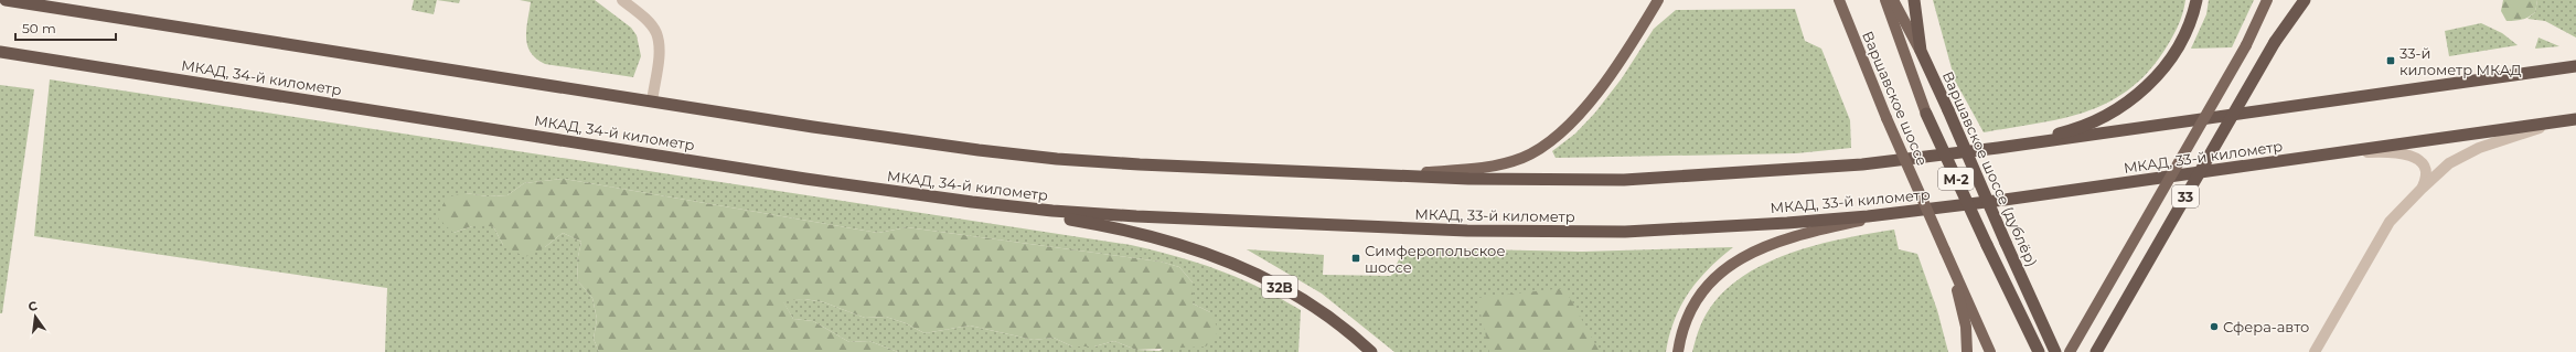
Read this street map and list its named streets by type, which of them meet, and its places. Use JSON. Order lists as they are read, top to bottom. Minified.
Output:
{"streets":{"highway":["МКАД, 34-й километр","Варшавское шоссе","МКАД, 33-й километр","Варшавское шоссе (дублёр)","М-2","33","32B"]},"crossings":[["МКАД, 34-й километр","МКАД, 33-й километр"],["МКАД, 34-й километр","32B"]],"places":{"transit":["33-й километр МКАД","Симферопольское шоссе"],"other":["Сфера-авто"]},"scale_bar":"50 m","north":"top"}
